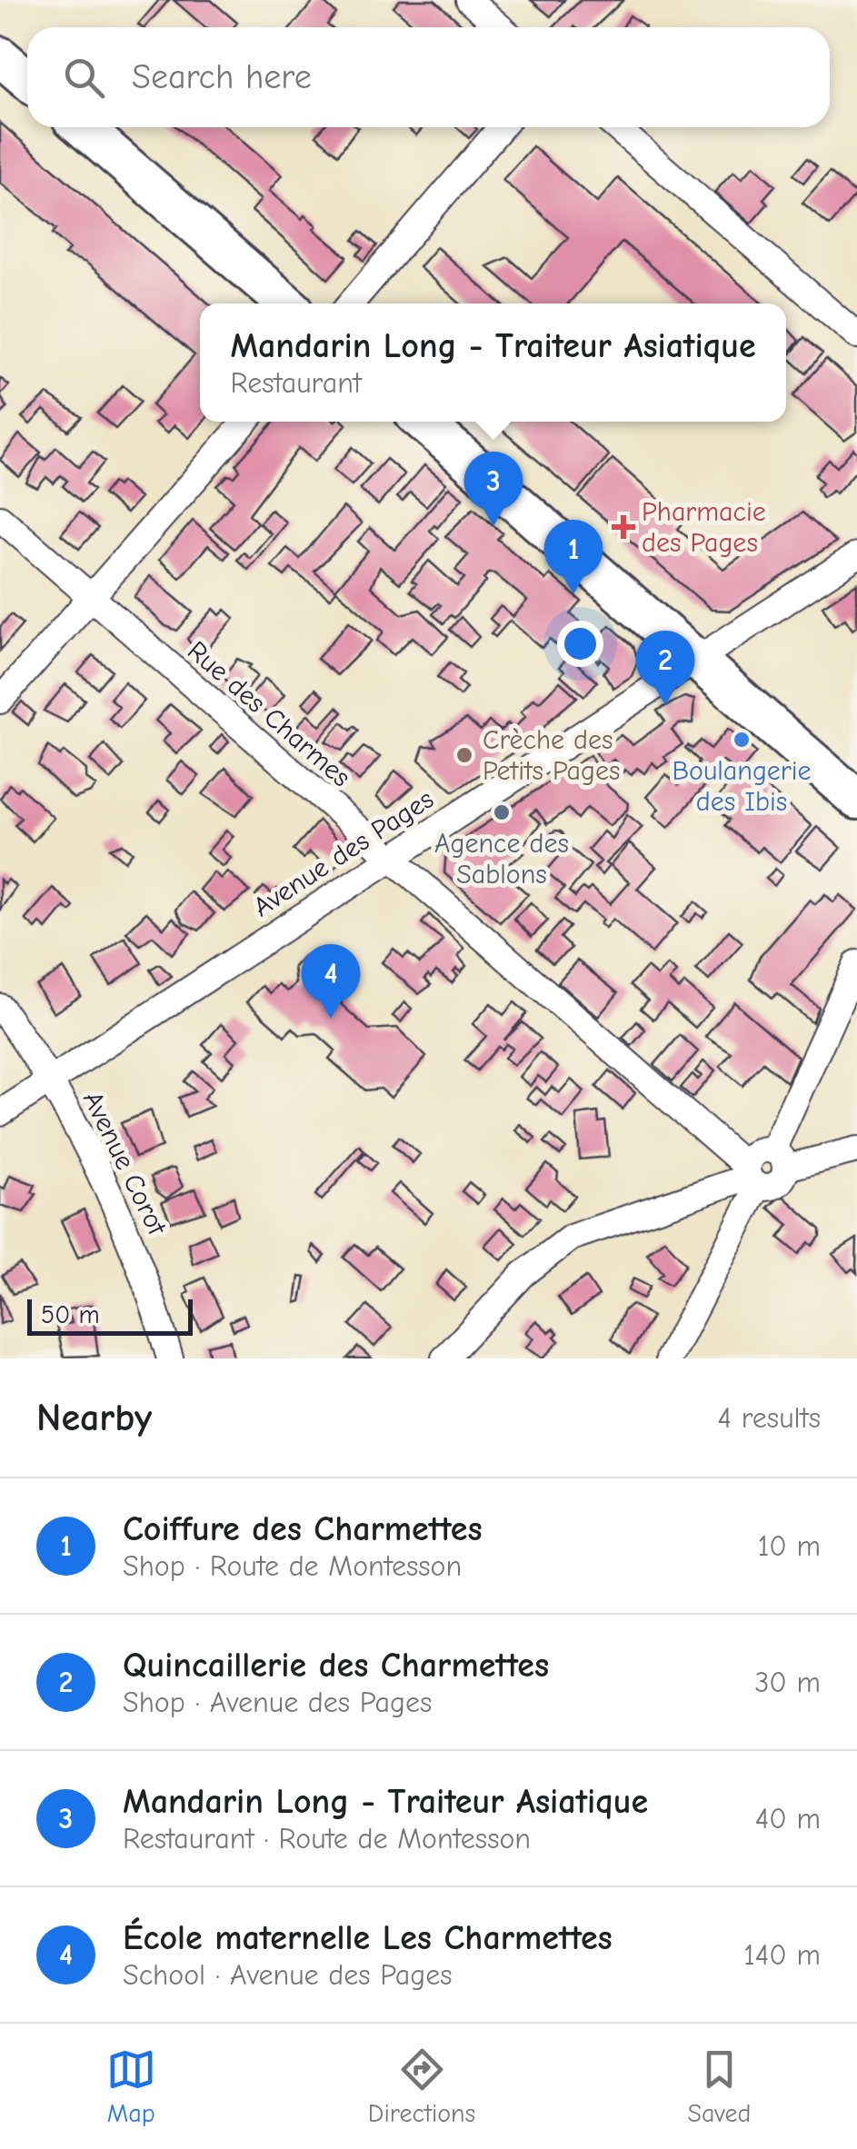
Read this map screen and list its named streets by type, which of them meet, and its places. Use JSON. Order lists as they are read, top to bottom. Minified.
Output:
{"streets":{"street":["Rue des Charmes","Avenue des Pages","Avenue Corot"]},"crossings":[["Rue des Charmes","Avenue des Pages"],["Avenue des Pages","Avenue Corot"]],"places":{"health":["Pharmacie des Pages"],"other":["Boulangerie des Ibis","Crèche des Petits Pages","Agence des Sablons"]},"scale_bar":"50 m","page":{"search":"Search here","popup":["Mandarin Long - Traiteur Asiatique","Restaurant"],"pins":["3","1","2","4"],"scale":"50 m","heading":["Nearby","4 results"],"list":[{"mark":"1","name":"Coiffure des Charmettes","note":"Shop · Route de Montesson","value":"10 m"},{"mark":"2","name":"Quincaillerie des Charmettes","note":"Shop · Avenue des Pages","value":"30 m"},{"mark":"3","name":"Mandarin Long - Traiteur Asiatique","note":"Restaurant · Route de Montesson","value":"40 m"},{"mark":"4","name":"École maternelle Les Charmettes","note":"School · Avenue des Pages","value":"140 m"}],"nav":["Map","Directions","Saved"]}}
